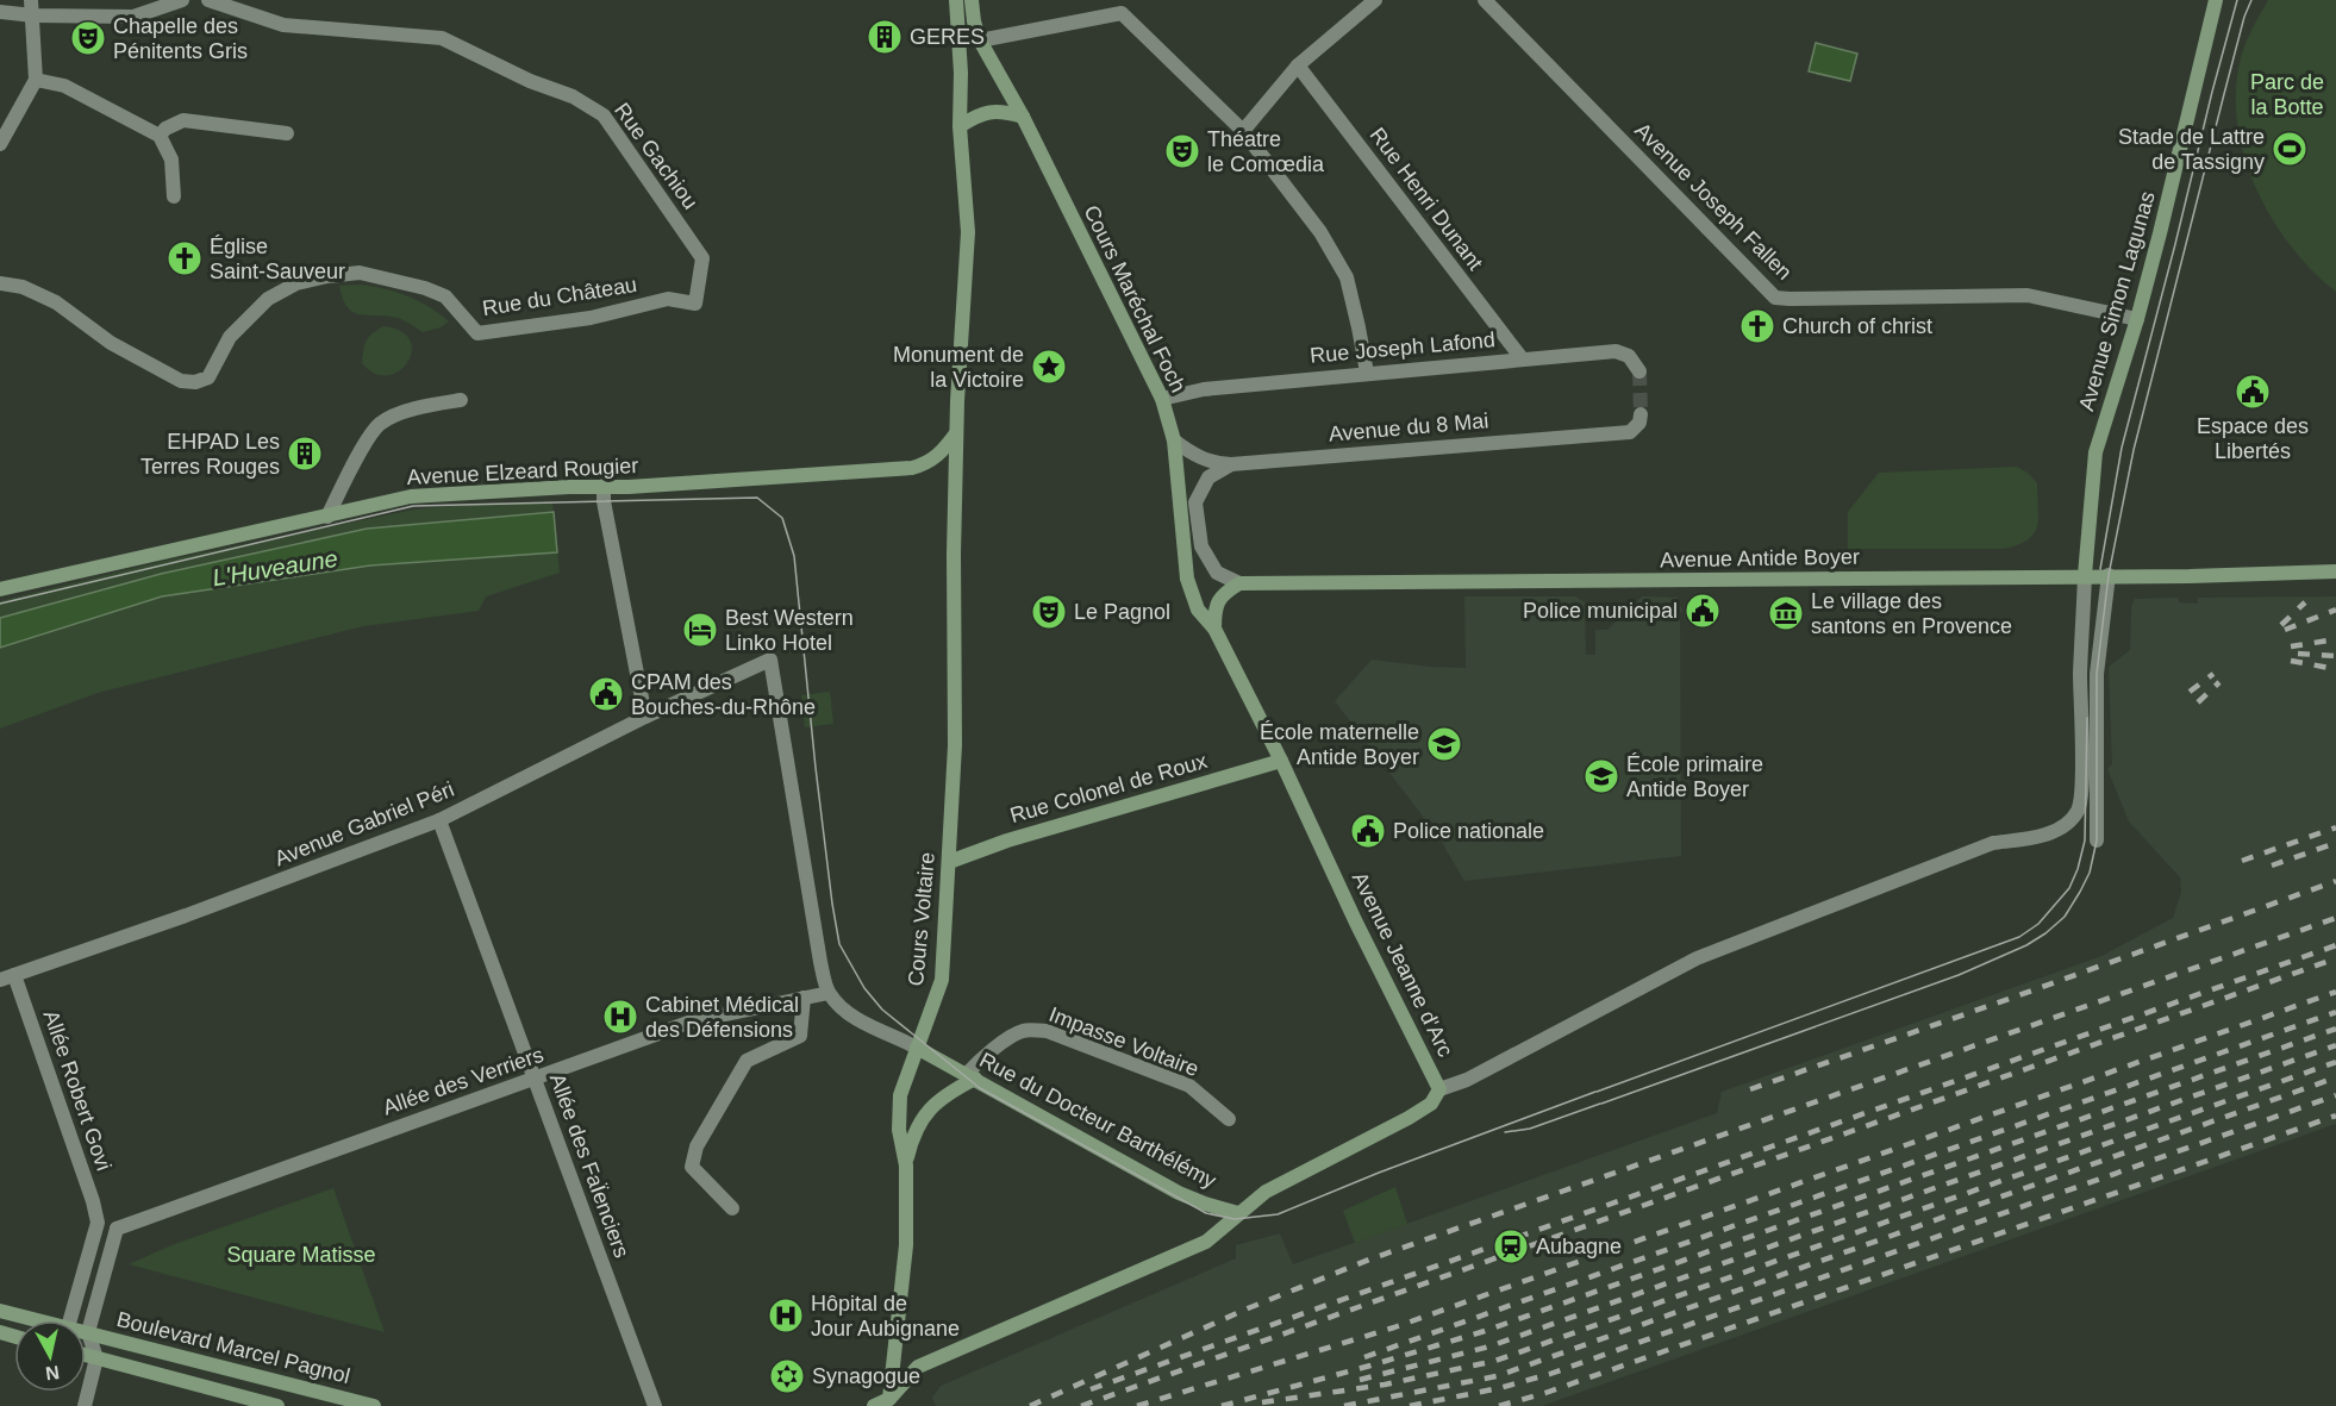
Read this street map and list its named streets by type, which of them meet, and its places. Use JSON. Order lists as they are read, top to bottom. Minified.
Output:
{"streets":{"main road":["Cours Maréchal Foch","Avenue Simon Lagunas","Avenue Elzeard Rougier","Avenue Antide Boyer","Rue Colonel de Roux","Cours Voltaire","Avenue Jeanne d'Arc","Rue du Docteur Barthélémy","Boulevard Marcel Pagnol"],"street":["Rue Gachiou","Rue Henri Dunant","Avenue Joseph Fallen","Rue du Château","Rue Joseph Lafond","Avenue du 8 Mai","Avenue Gabriel Péri","Impasse Voltaire","Allée des Verriers","Allée Robert Govi","Allée des FaÏenciers"]},"crossings":[["Rue Gachiou","Rue du Château"],["Rue Henri Dunant","Rue Joseph Lafond"],["Avenue Joseph Fallen","Avenue Simon Lagunas"],["Cours Maréchal Foch","Rue Joseph Lafond"],["Cours Maréchal Foch","Avenue du 8 Mai"],["Cours Maréchal Foch","Avenue Jeanne d'Arc"],["Avenue Simon Lagunas","Avenue Antide Boyer"],["Avenue Elzeard Rougier","Cours Voltaire"],["Rue Colonel de Roux","Cours Voltaire"],["Rue Colonel de Roux","Avenue Jeanne d'Arc"],["Avenue Gabriel Péri","Allée des Verriers"],["Avenue Gabriel Péri","Allée Robert Govi"],["Avenue Gabriel Péri","Allée des FaÏenciers"],["Cours Voltaire","Rue du Docteur Barthélémy"],["Impasse Voltaire","Rue du Docteur Barthélémy"],["Allée des Verriers","Allée des FaÏenciers"]],"water":["L'Huveaune"],"parks":["Parc de la Botte","Square Matisse"],"places":{"building":["GERES","EHPAD Les Terres Rouges"],"theatre":["Chapelle des Pénitents Gris","Théatre le Comœdia","Le Pagnol"],"sports":["Stade de Lattre de Tassigny"],"church":["Église Saint-Sauveur","Church of christ"],"place":["Monument de la Victoire"],"public building":["Espace des Libertés","Police municipal","CPAM des Bouches-du-Rhône","Police nationale"],"museum":["Le village des santons en Provence"],"hotel":["Best Western Linko Hotel"],"school or university":["École maternelle Antide Boyer","École primaire Antide Boyer"],"hospital":["Cabinet Médical des Défensions","Hôpital de Jour Aubignane"],"station":["Aubagne"],"synagogue":["Synagogue"]},"north":"bottom"}
